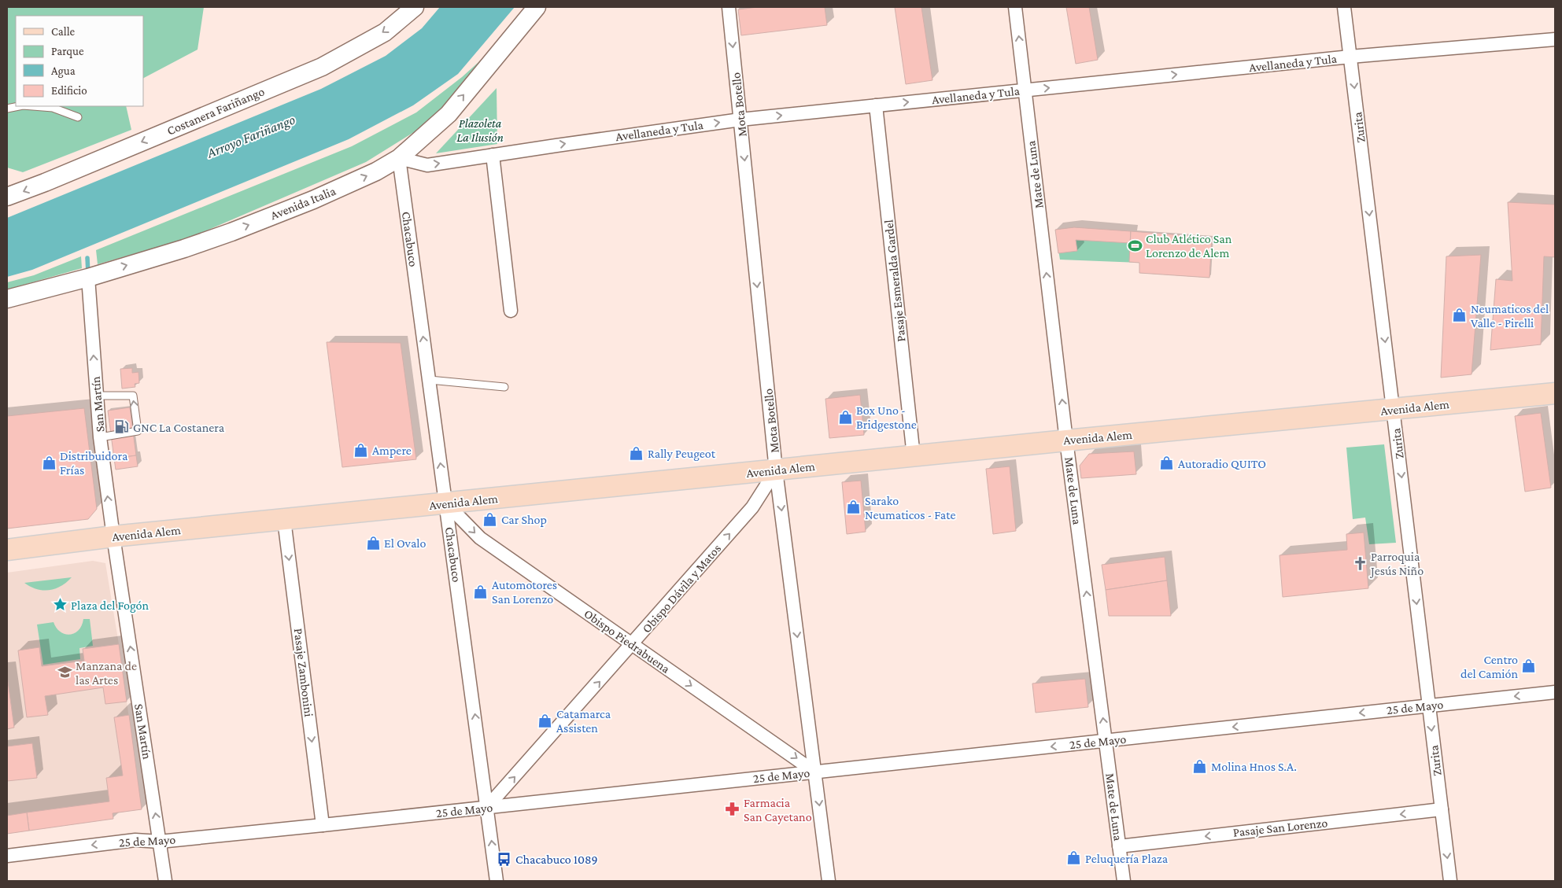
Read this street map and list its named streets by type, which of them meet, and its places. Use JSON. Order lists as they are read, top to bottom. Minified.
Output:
{"streets":{"main road":["Avenida Alem"],"street":["Avellaneda y Tula","Mota Botello","Costanera Fariñango","Zurita","Mate de Luna","Avenida Italia","Chacabuco","Pasaje Esmeralda Gardel","San Martín","Obispo Dávila y Matos","Obispo Piedrabuena","Pasaje Zambonini","25 de Mayo","Pasaje San Lorenzo"]},"crossings":[["Avellaneda y Tula","Mota Botello"],["Avellaneda y Tula","Zurita"],["Avellaneda y Tula","Mate de Luna"],["Avellaneda y Tula","Avenida Italia"],["Avellaneda y Tula","Chacabuco"],["Avellaneda y Tula","Pasaje Esmeralda Gardel"],["Mota Botello","Avenida Alem"],["Mota Botello","Obispo Dávila y Matos"],["Mota Botello","Obispo Piedrabuena"],["Mota Botello","25 de Mayo"],["Zurita","Avenida Alem"],["Zurita","25 de Mayo"],["Zurita","Pasaje San Lorenzo"],["Mate de Luna","Avenida Alem"],["Mate de Luna","25 de Mayo"],["Mate de Luna","Pasaje San Lorenzo"],["Avenida Italia","Chacabuco"],["Avenida Italia","San Martín"],["Chacabuco","Avenida Alem"],["Chacabuco","Obispo Dávila y Matos"],["Chacabuco","Obispo Piedrabuena"],["Chacabuco","25 de Mayo"],["Pasaje Esmeralda Gardel","Avenida Alem"],["San Martín","Avenida Alem"],["San Martín","25 de Mayo"],["Avenida Alem","Obispo Dávila y Matos"],["Avenida Alem","Obispo Piedrabuena"],["Avenida Alem","Pasaje Zambonini"],["Obispo Dávila y Matos","Obispo Piedrabuena"],["Obispo Dávila y Matos","25 de Mayo"],["Obispo Piedrabuena","25 de Mayo"],["Pasaje Zambonini","25 de Mayo"]],"one_way":["Avellaneda y Tula","Mota Botello","Costanera Fariñango","Zurita","Mate de Luna","Avenida Italia","Chacabuco","San Martín","Obispo Dávila y Matos","Obispo Piedrabuena","Pasaje Zambonini","25 de Mayo","Pasaje San Lorenzo"],"water":["Arroyo Fariñango"],"parks":["Plazoleta La Ilusión"],"places":{"sports":["Club Atlético San Lorenzo de Alem"],"shop":["Neumaticos del Valle - Pirelli","Box Uno - Bridgestone","Ampere","Rally Peugeot","Distribuidora Frías","Autoradio QUITO","Sarako Neumaticos - Fate","Car Shop","El Ovalo","Automotores San Lorenzo","Centro del Camión","Catamarca Assisten","Molina Hnos S.A.","Peluquería Plaza"],"fuel station":["GNC La Costanera"],"church":["Parroquia Jesús Niño"],"place":["Plaza del Fogón"],"school or university":["Manzana de las Artes"],"pharmacy":["Farmacia San Cayetano"],"bus stop":["Chacabuco 1089"]},"legend":["Calle","Parque","Agua","Edificio"]}
